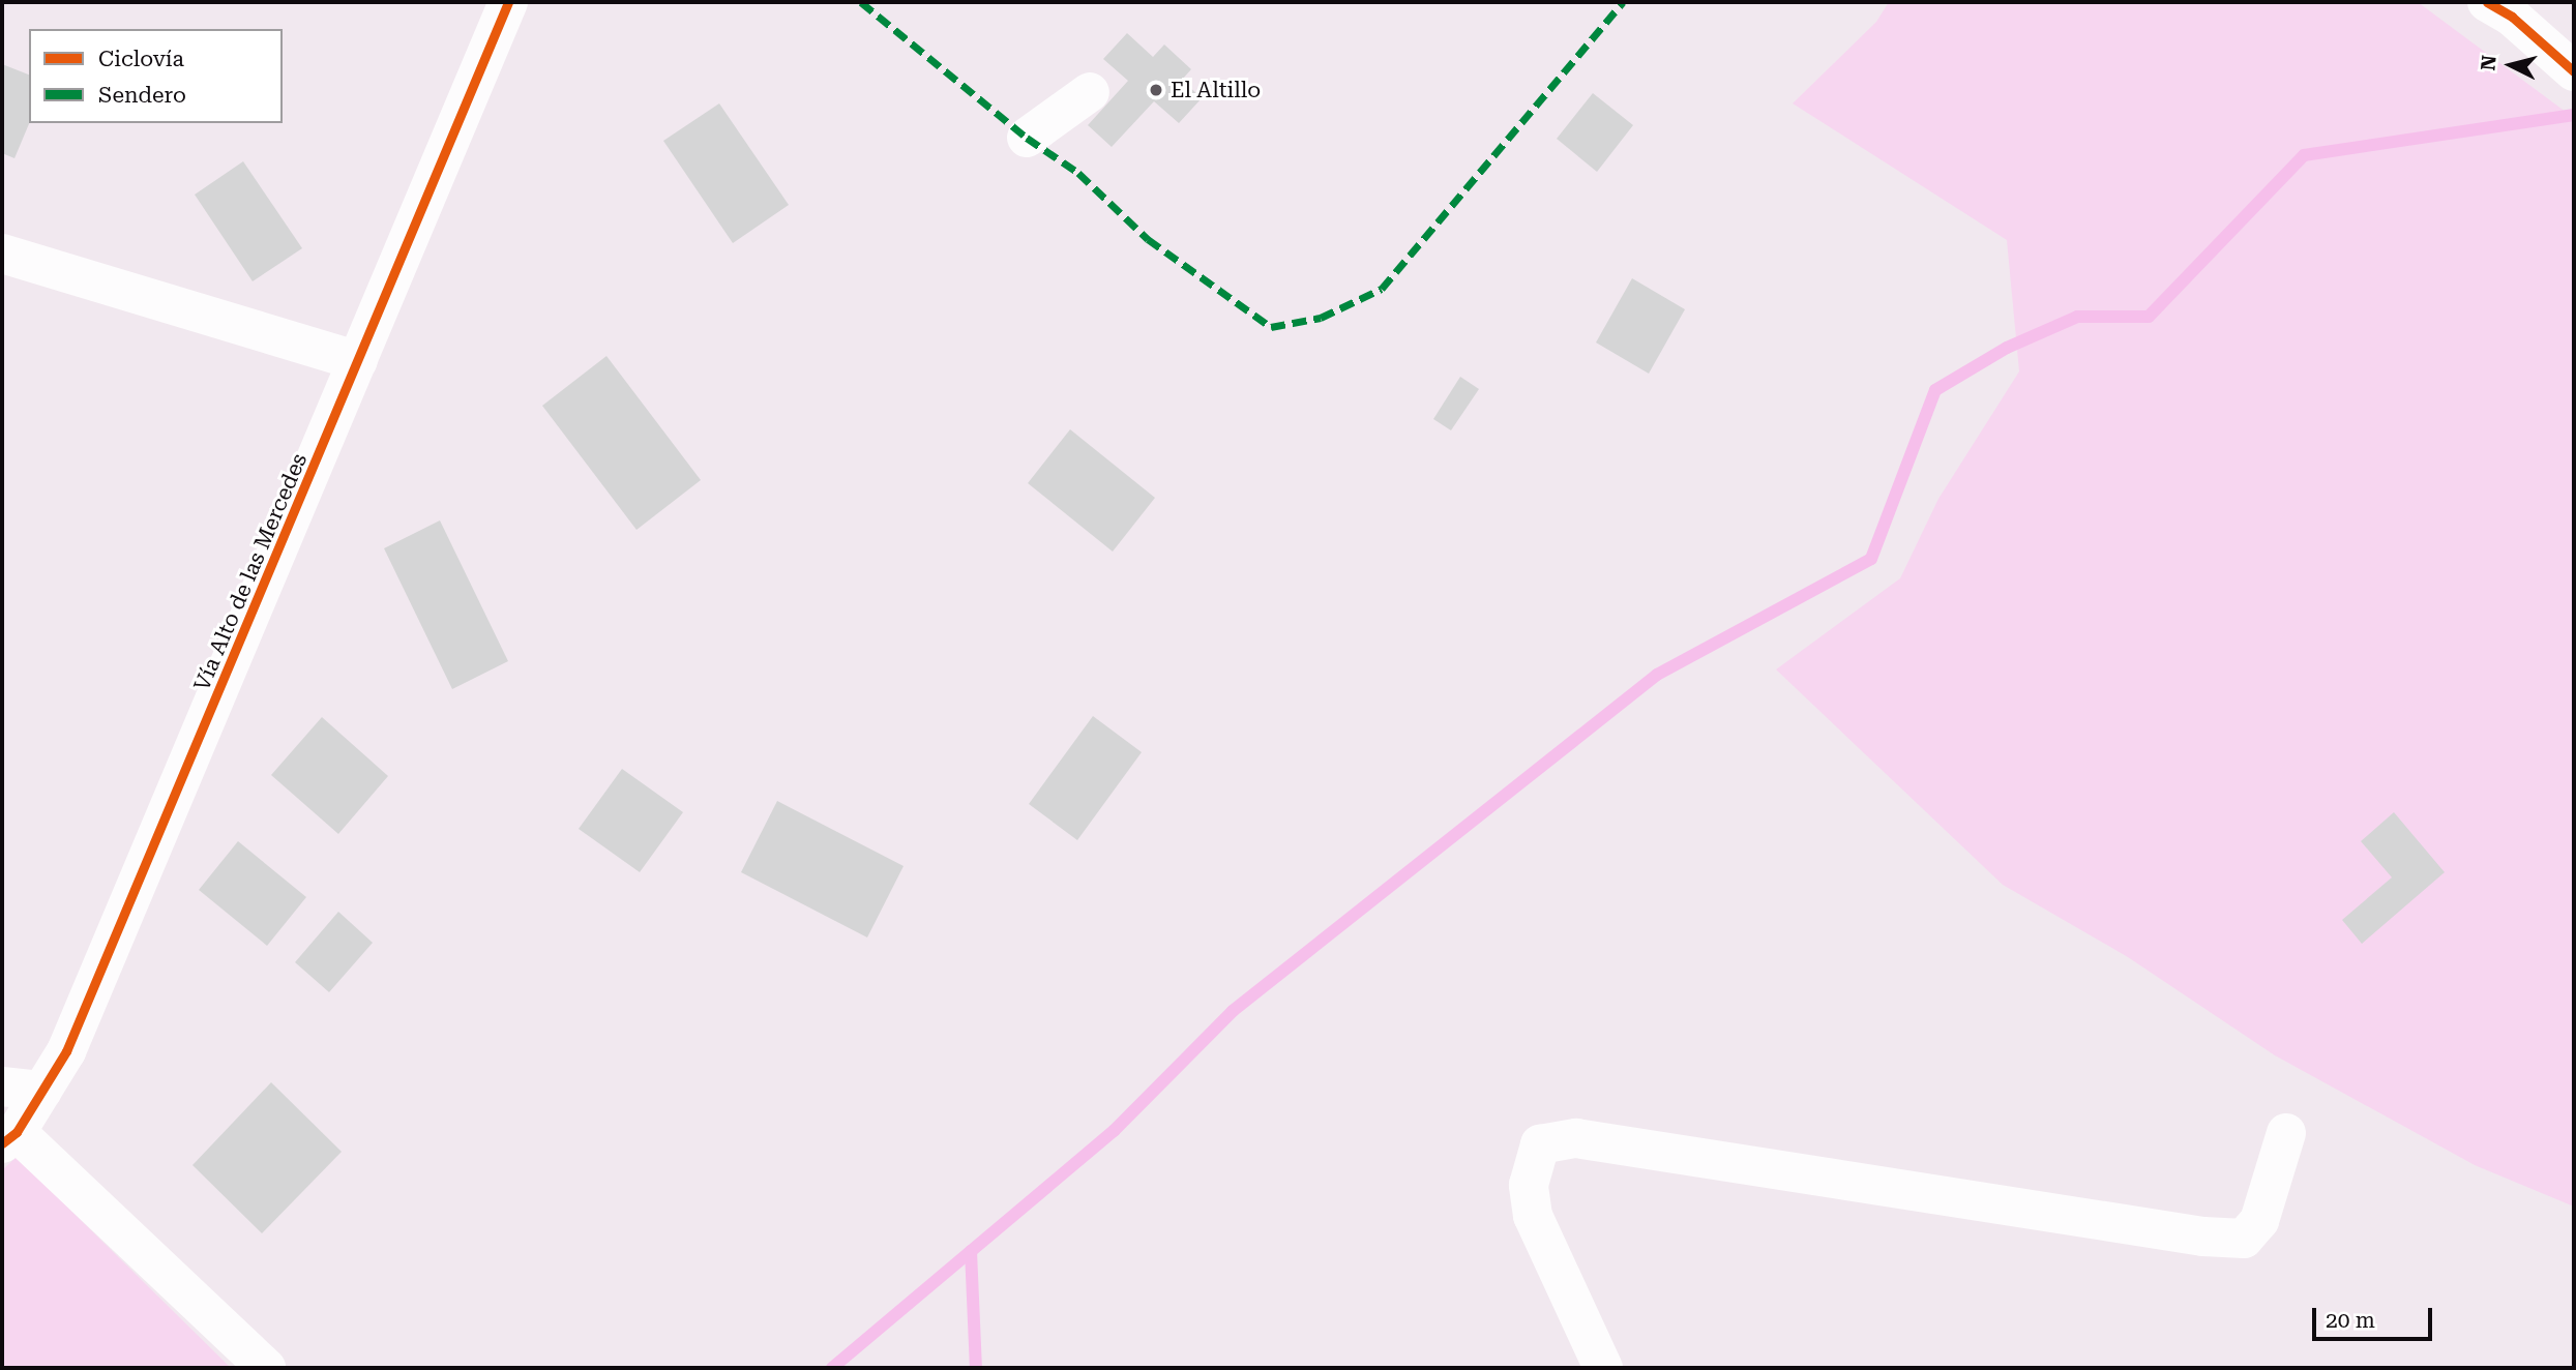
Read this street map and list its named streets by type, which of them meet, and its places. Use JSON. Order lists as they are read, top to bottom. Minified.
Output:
{"streets":{"street":["Vía Alto de las Mercedes"]},"places":["El Altillo"],"legend":["Ciclovía","Sendero"],"scale_bar":"20 m","north":"left"}
